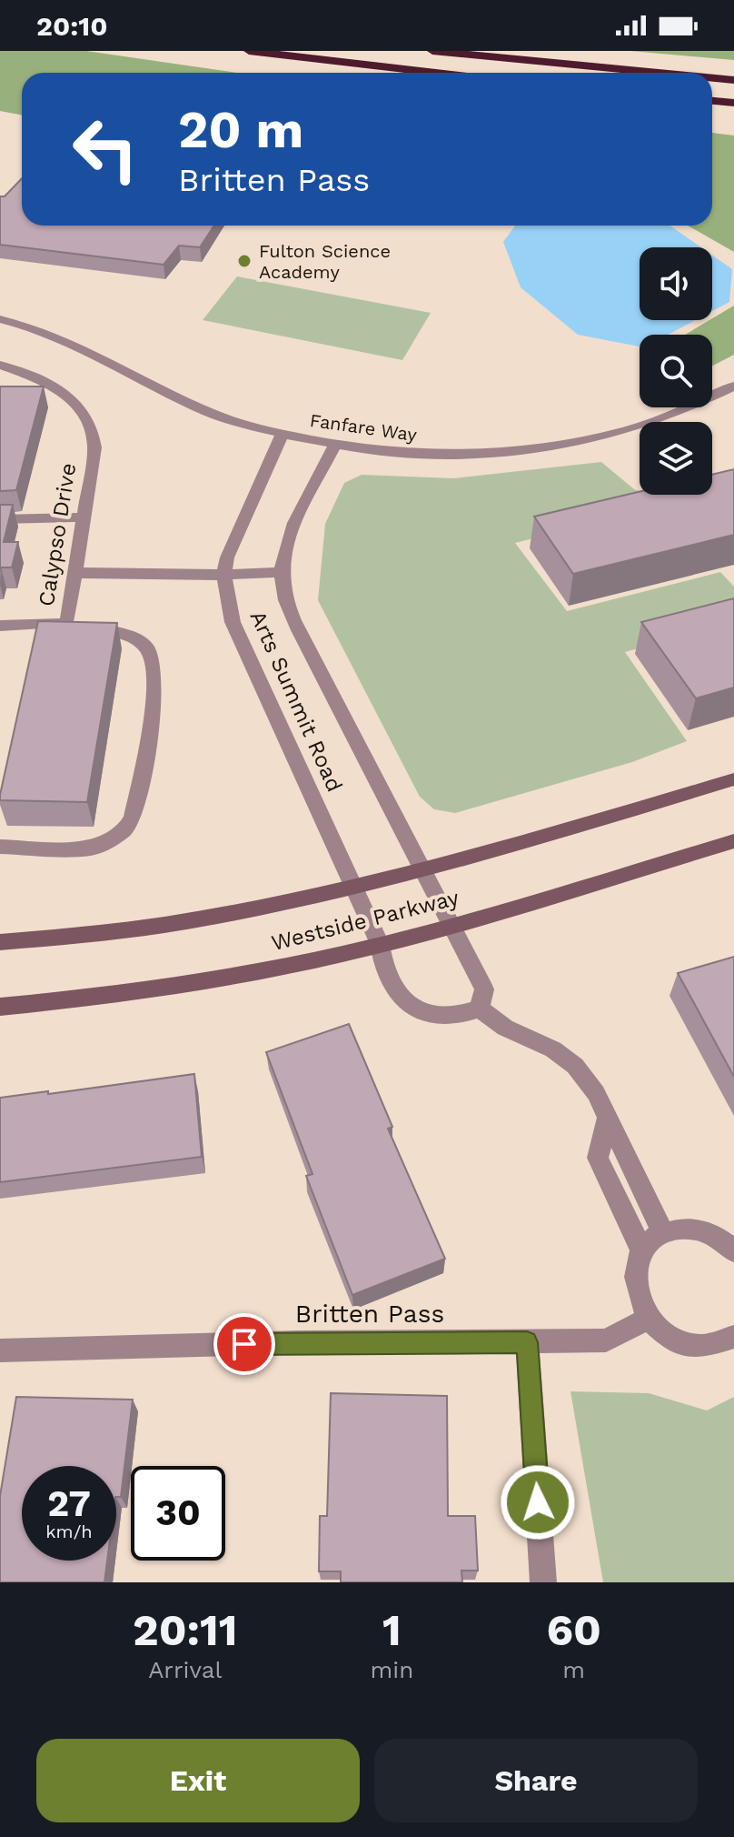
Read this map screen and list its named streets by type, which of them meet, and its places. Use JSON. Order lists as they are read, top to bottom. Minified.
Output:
{"streets":{"main road":["Westside Parkway"],"street":["Fanfare Way","Calypso Drive","Arts Summit Road","Britten Pass"]},"crossings":[["Fanfare Way","Arts Summit Road"],["Arts Summit Road","Westside Parkway"]],"places":["Fulton Science Academy"],"page":{"status":"20:10","turn":["20 m","Britten Pass"],"speed":"27 km/h","limit":"30","eta":["20:11","Arrival","1","min","60","m"],"buttons":["Exit","Share"]}}
